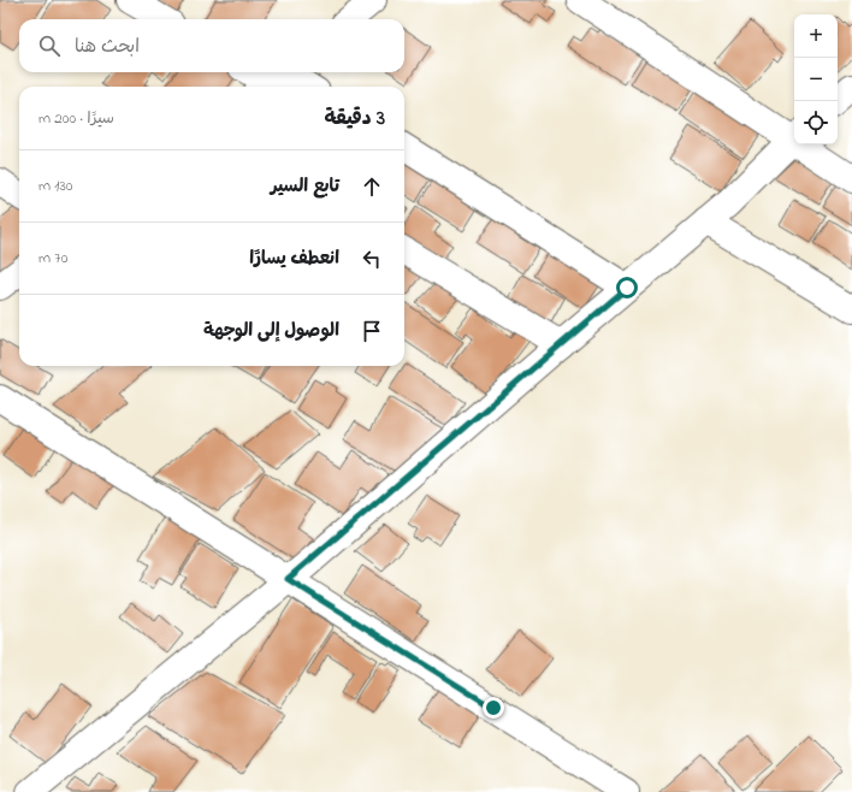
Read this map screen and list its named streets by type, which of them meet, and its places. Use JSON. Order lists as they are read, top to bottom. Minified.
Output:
{"page":{"map_buttons":["+","−"],"search":"ابحث هنا","heading":["3 دقيقة","سيرًا · 200 m"],"list":[["تابع السير","130 m"],["انعطف يسارًا","70 m"],"الوصول إلى الوجهة"]}}
